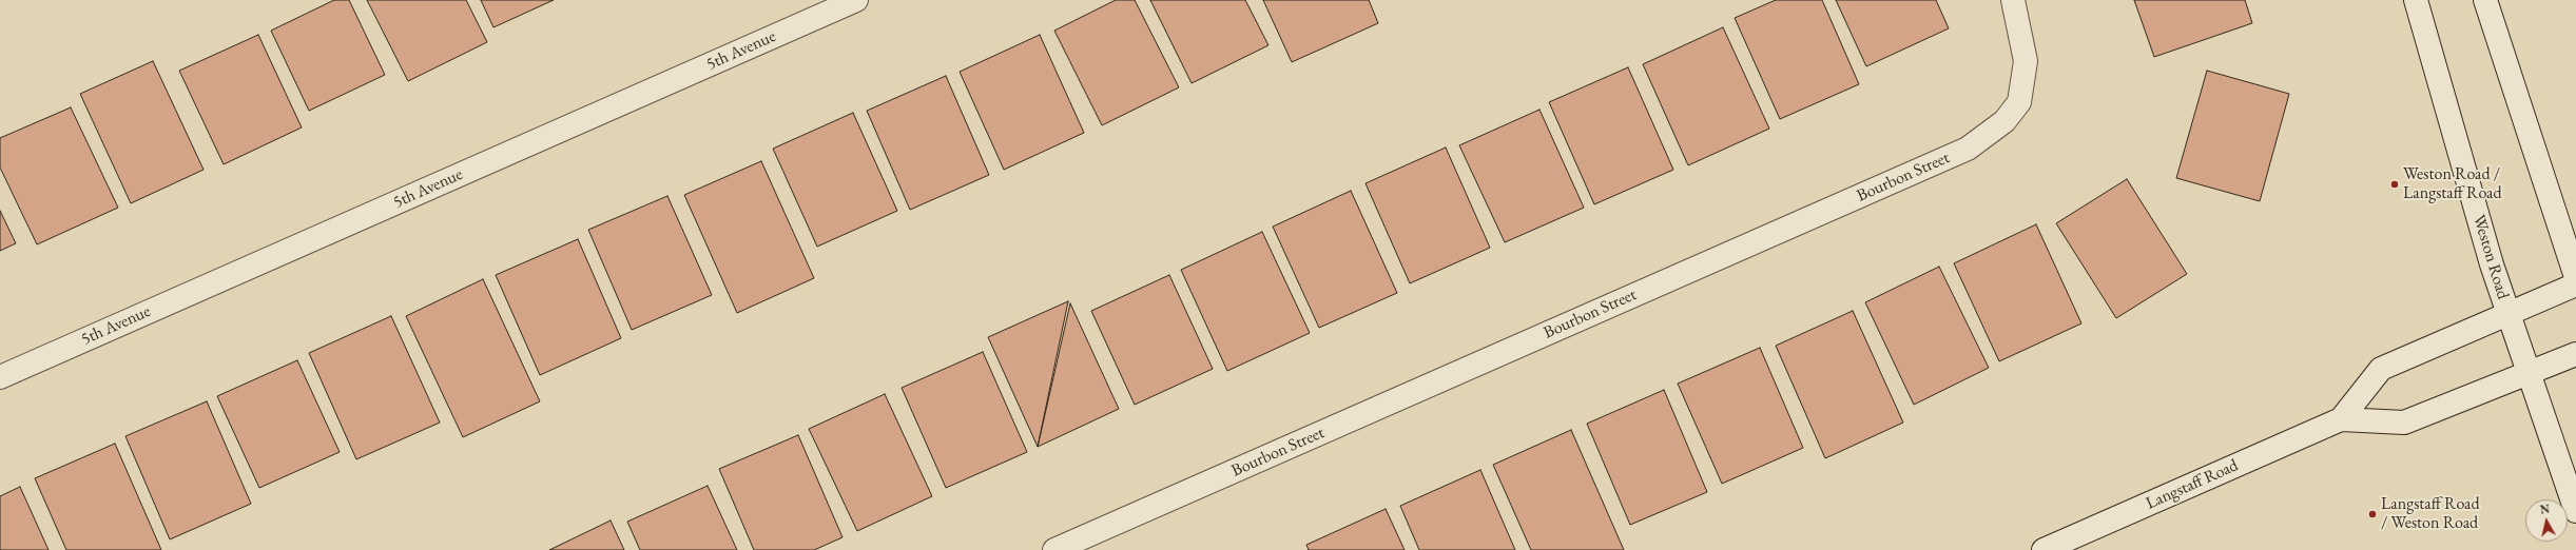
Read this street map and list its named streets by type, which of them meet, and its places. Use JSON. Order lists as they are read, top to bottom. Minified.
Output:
{"streets":{"street":["5th Avenue","Bourbon Street","Weston Road","Langstaff Road"]},"crossings":[["Weston Road","Langstaff Road"]],"places":["Weston Road / Langstaff Road","Langstaff Road / Weston Road"],"north":"top"}
